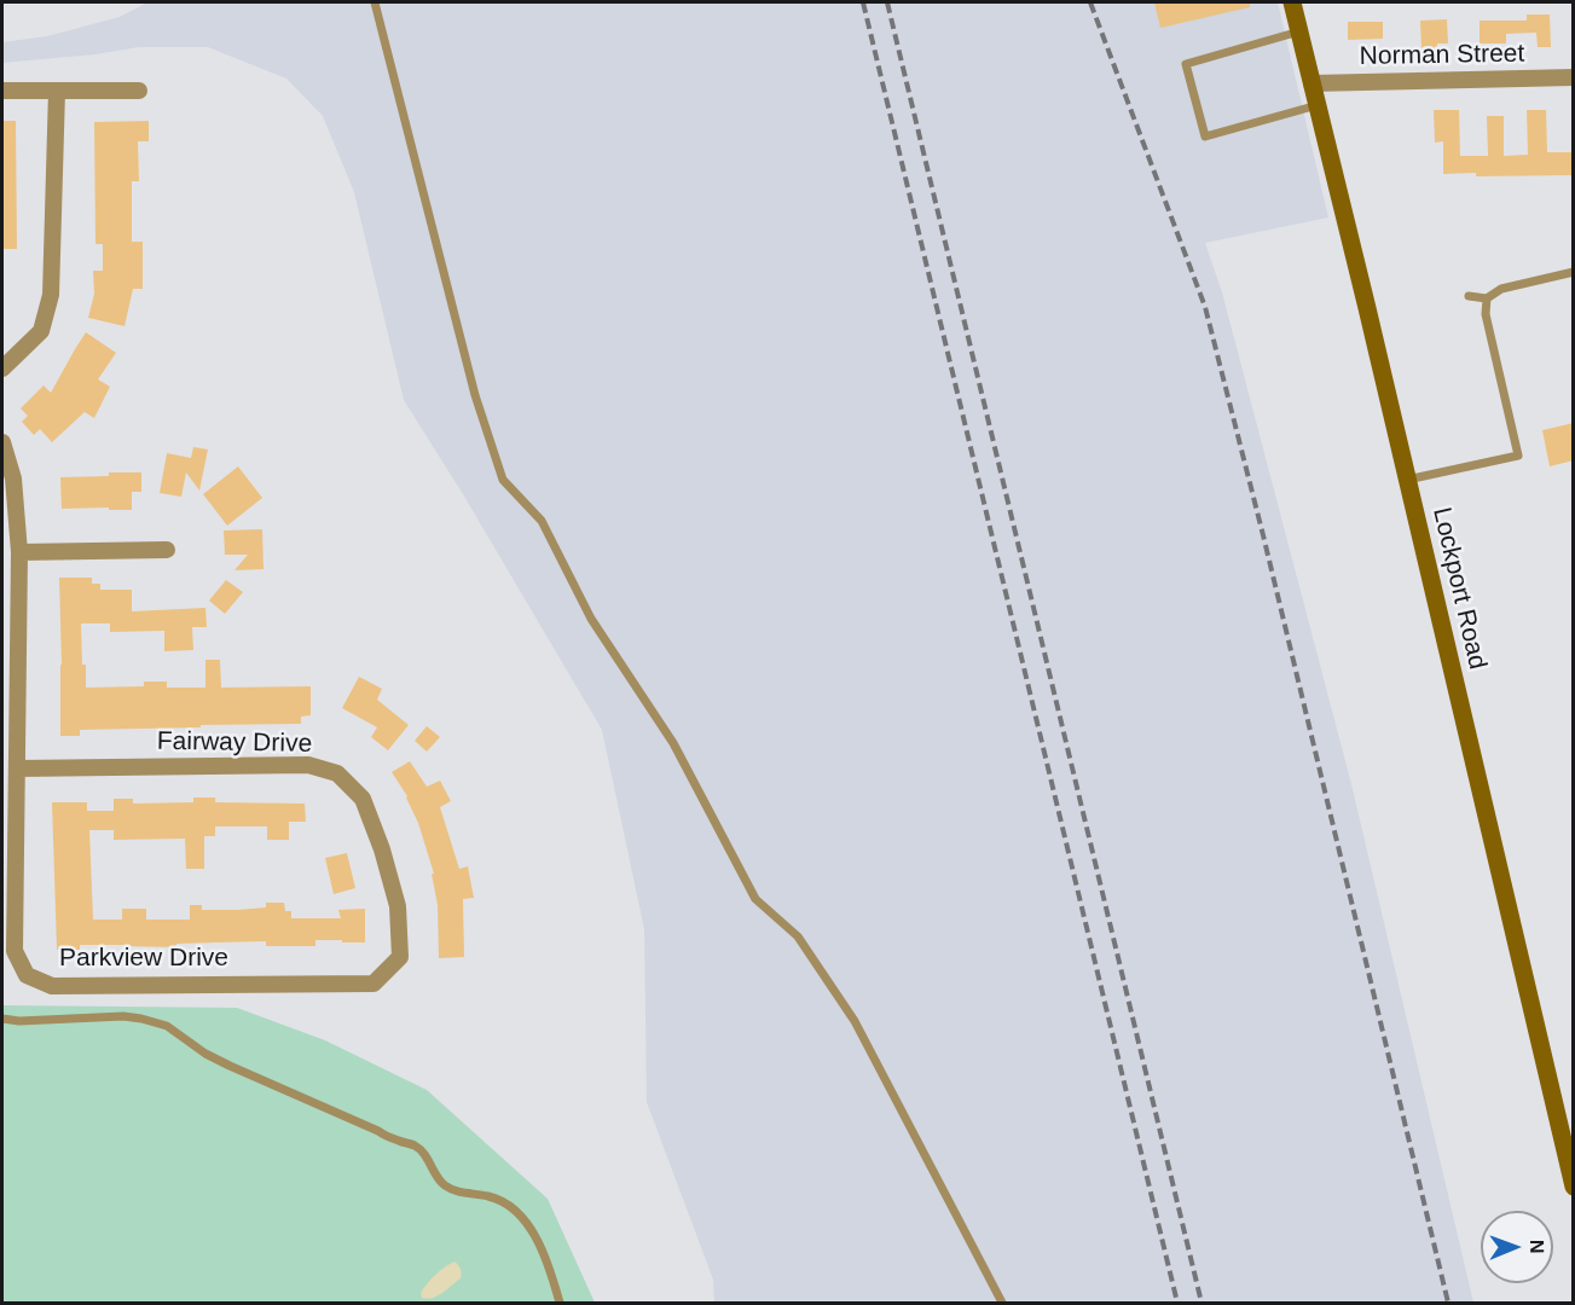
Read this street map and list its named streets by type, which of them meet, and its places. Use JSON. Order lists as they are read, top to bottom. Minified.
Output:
{"streets":{"street":["Norman Street","Lockport Road","Fairway Drive","Parkview Drive"]},"crossings":[["Norman Street","Lockport Road"],["Fairway Drive","Parkview Drive"]],"north":"right"}
